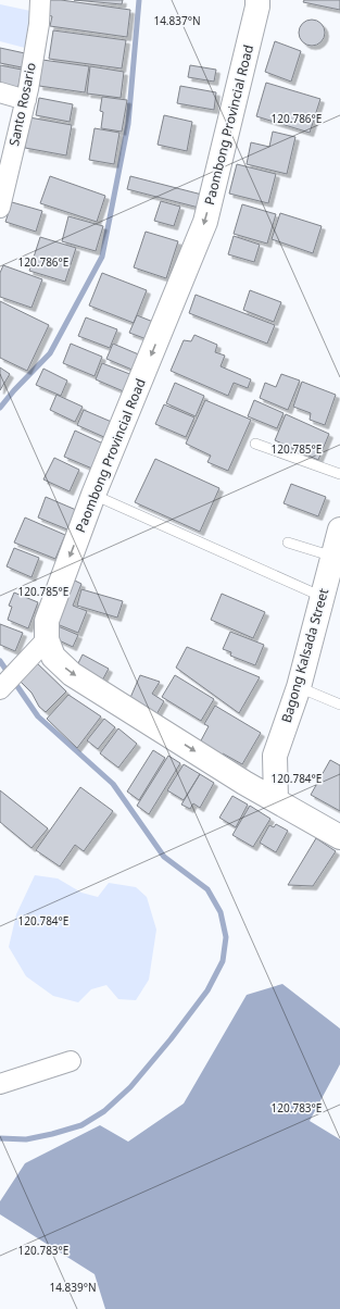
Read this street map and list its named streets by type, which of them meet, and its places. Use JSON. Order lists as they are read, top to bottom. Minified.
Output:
{"streets":{"main road":["Paombong Provincial Road","Bagong Kalsada Street"],"street":["Santo Rosario"]},"crossings":[["Paombong Provincial Road","Bagong Kalsada Street"]],"one_way":["Paombong Provincial Road"],"coordinates":["14.837°N","120.786°E","120.785°E","120.784°E","120.783°E","14.839°N"]}
